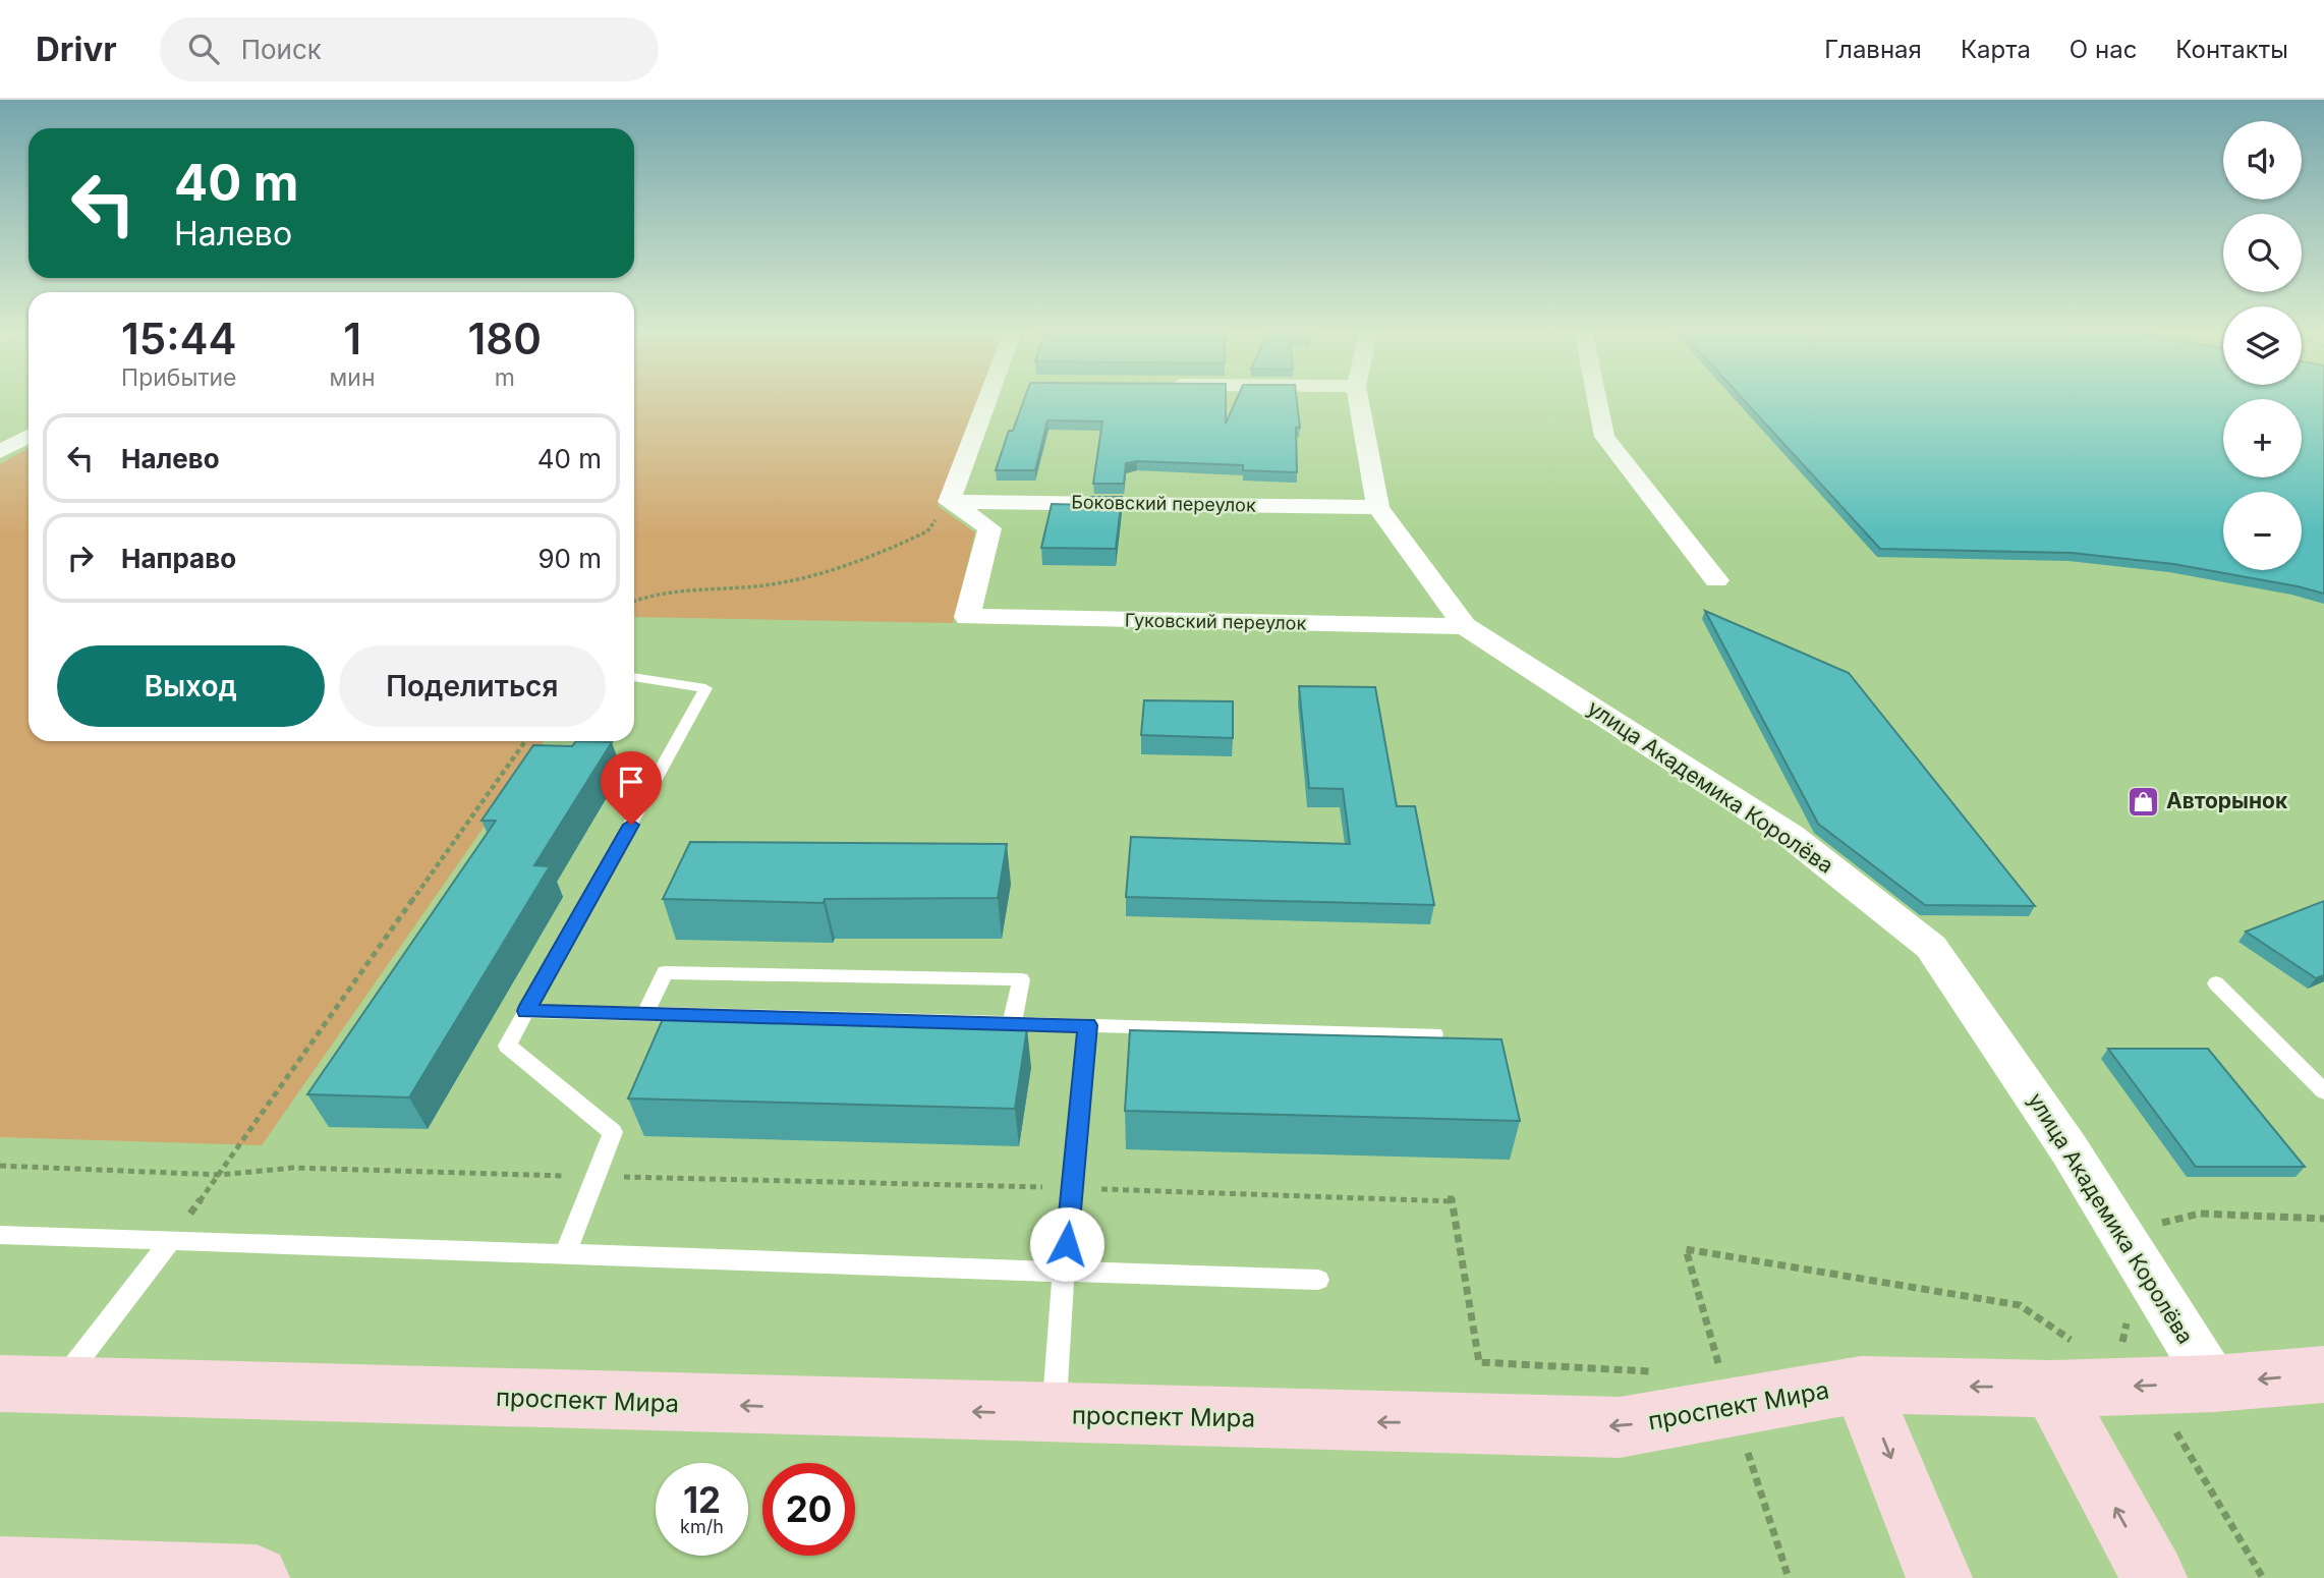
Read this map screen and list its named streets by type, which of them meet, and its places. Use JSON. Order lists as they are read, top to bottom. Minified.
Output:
{"streets":{"street":["Боковский переулок","Гуковский переулок","улица Академика Королёва","проспект Мира"]},"crossings":[["Боковский переулок","Гуковский переулок"],["Боковский переулок","улица Академика Королёва"],["Гуковский переулок","улица Академика Королёва"],["улица Академика Королёва","проспект Мира"]],"one_way":["проспект Мира"],"places":{"shop":["Авторынок"]},"page":{"header":"Drivr","search":"Поиск","nav":["Главная","Карта","О нас","Контакты"],"map_buttons":["+","−"],"turn":["40 m","Налево"],"eta":["15:44","Прибытие","1","мин","180","m"],"list":[{"name":"Налево","value":"40 m"},{"name":"Направо","value":"90 m"}],"buttons":["Выход","Поделиться"],"speed":"12 km/h","limit":"20"}}
